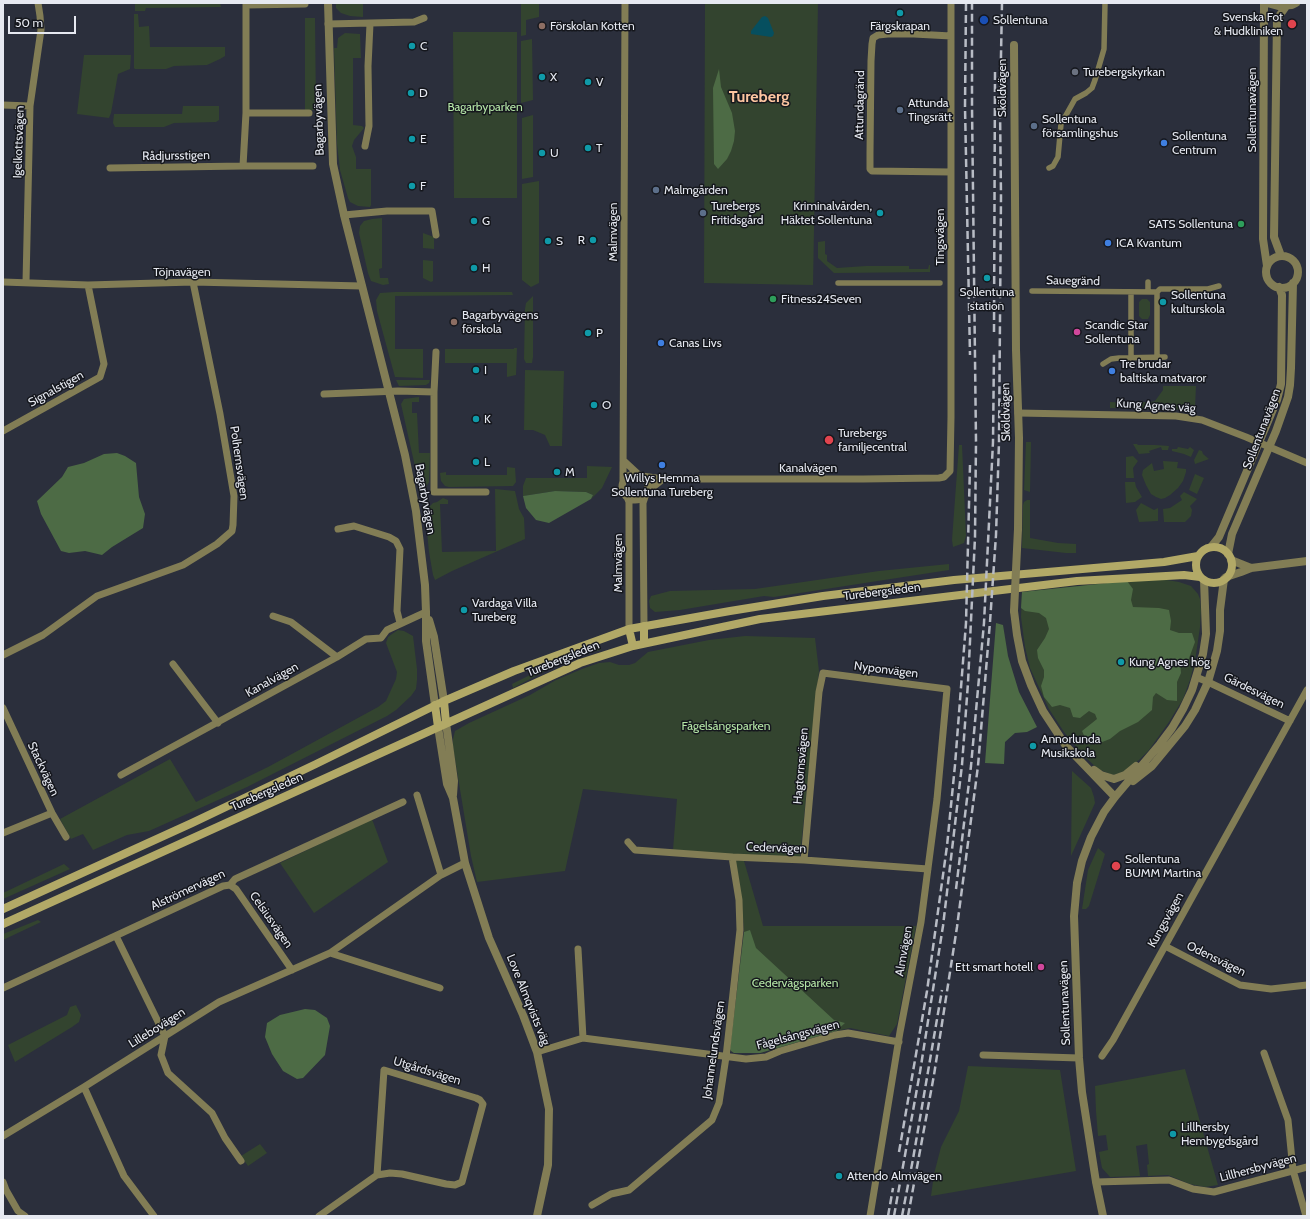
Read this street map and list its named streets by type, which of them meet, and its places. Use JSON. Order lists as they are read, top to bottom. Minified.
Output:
{"streets":{"main road":["Turebergsleden"],"street":["Sköldvägen","Attundagränd","Sollentunavägen","Bagarbyvägen","Igelkottsvägen","Rådjursstigen","Malmvägen","Tingsvägen","Töjnavägen","Sauegränd","Signalstigen","Kung Agnes väg","Polhemsvägen","Kanalvägen","Nyponvägen","Gärdesvägen","Hagtornsvägen","Stackvägen","Cedervägen","Alströmervägen","Celsiusvägen","Kungsvägen","Almvägen","Odensvägen","Love Almqvists väg","Lillebovägen","Fågelsångsvägen","Johannelundsvägen","Utgårdsvägen","Lillhersbyvägen"]},"crossings":[["Sköldvägen","Sollentunavägen"],["Sköldvägen","Kung Agnes väg"],["Attundagränd","Tingsvägen"],["Sollentunavägen","Kung Agnes väg"],["Sollentunavägen","Turebergsleden"],["Sollentunavägen","Gärdesvägen"],["Sollentunavägen","Lillhersbyvägen"],["Bagarbyvägen","Töjnavägen"],["Bagarbyvägen","Kanalvägen"],["Bagarbyvägen","Turebergsleden"],["Igelkottsvägen","Töjnavägen"],["Malmvägen","Kanalvägen"],["Malmvägen","Turebergsleden"],["Tingsvägen","Kanalvägen"],["Töjnavägen","Signalstigen"],["Töjnavägen","Polhemsvägen"],["Turebergsleden","Love Almqvists väg"],["Nyponvägen","Hagtornsvägen"],["Nyponvägen","Almvägen"],["Gärdesvägen","Kungsvägen"],["Hagtornsvägen","Cedervägen"],["Cedervägen","Almvägen"],["Cedervägen","Johannelundsvägen"],["Alströmervägen","Celsiusvägen"],["Celsiusvägen","Lillebovägen"],["Kungsvägen","Odensvägen"],["Almvägen","Fågelsångsvägen"],["Love Almqvists väg","Lillebovägen"],["Love Almqvists väg","Fågelsångsvägen"],["Fågelsångsvägen","Johannelundsvägen"]],"districts":["Tureberg"],"parks":["Bagarbyparken","Fågelsångsparken","Cedervägsparken"],"places":["Färgskrapan","Sollentuna","Svenska Fot & Hudkliniken","Förskolan Kotten","C","Turebergskyrkan","X","V","D","Attunda Tingsrätt","Sollentuna församlingshus","E","Sollentuna Centrum","T","U","F","Malmgården","Turebergs Fritidsgård","Kriminalvården, Häktet Sollentuna","G","SATS Sollentuna","R","S","ICA Kvantum","H","Sollentuna station","Fitness24Seven","Sollentuna kulturskola","Bagarbyvägens förskola","Scandic Star Sollentuna","P","Canas Livs","I","Tre brudar baltiska matvaror","O","K","Turebergs familjecentral","L","Willys Hemma Sollentuna Tureberg","M","Vardaga Villa Tureberg","Kung Agnes hög","Annorlunda Musikskola","Sollentuna BUMM Martina","Ett smart hotell","Lillhersby Hembygdsgård","Attendo Almvägen"],"scale_bar":"50 m"}
